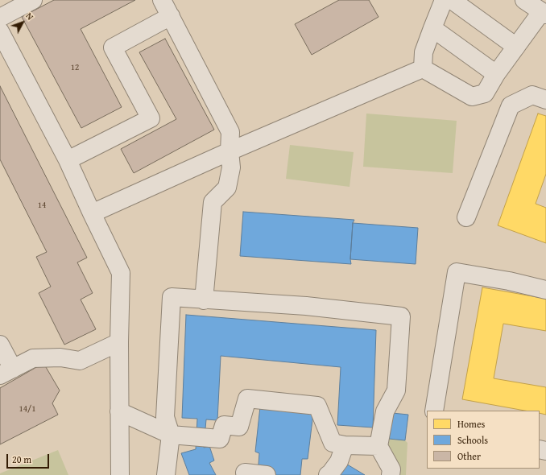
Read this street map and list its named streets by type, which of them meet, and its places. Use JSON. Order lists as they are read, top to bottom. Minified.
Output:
{"house_numbers":["12","14","14/1"],"legend":["Homes","Schools","Other"],"scale_bar":"20 m","north":"top right"}
